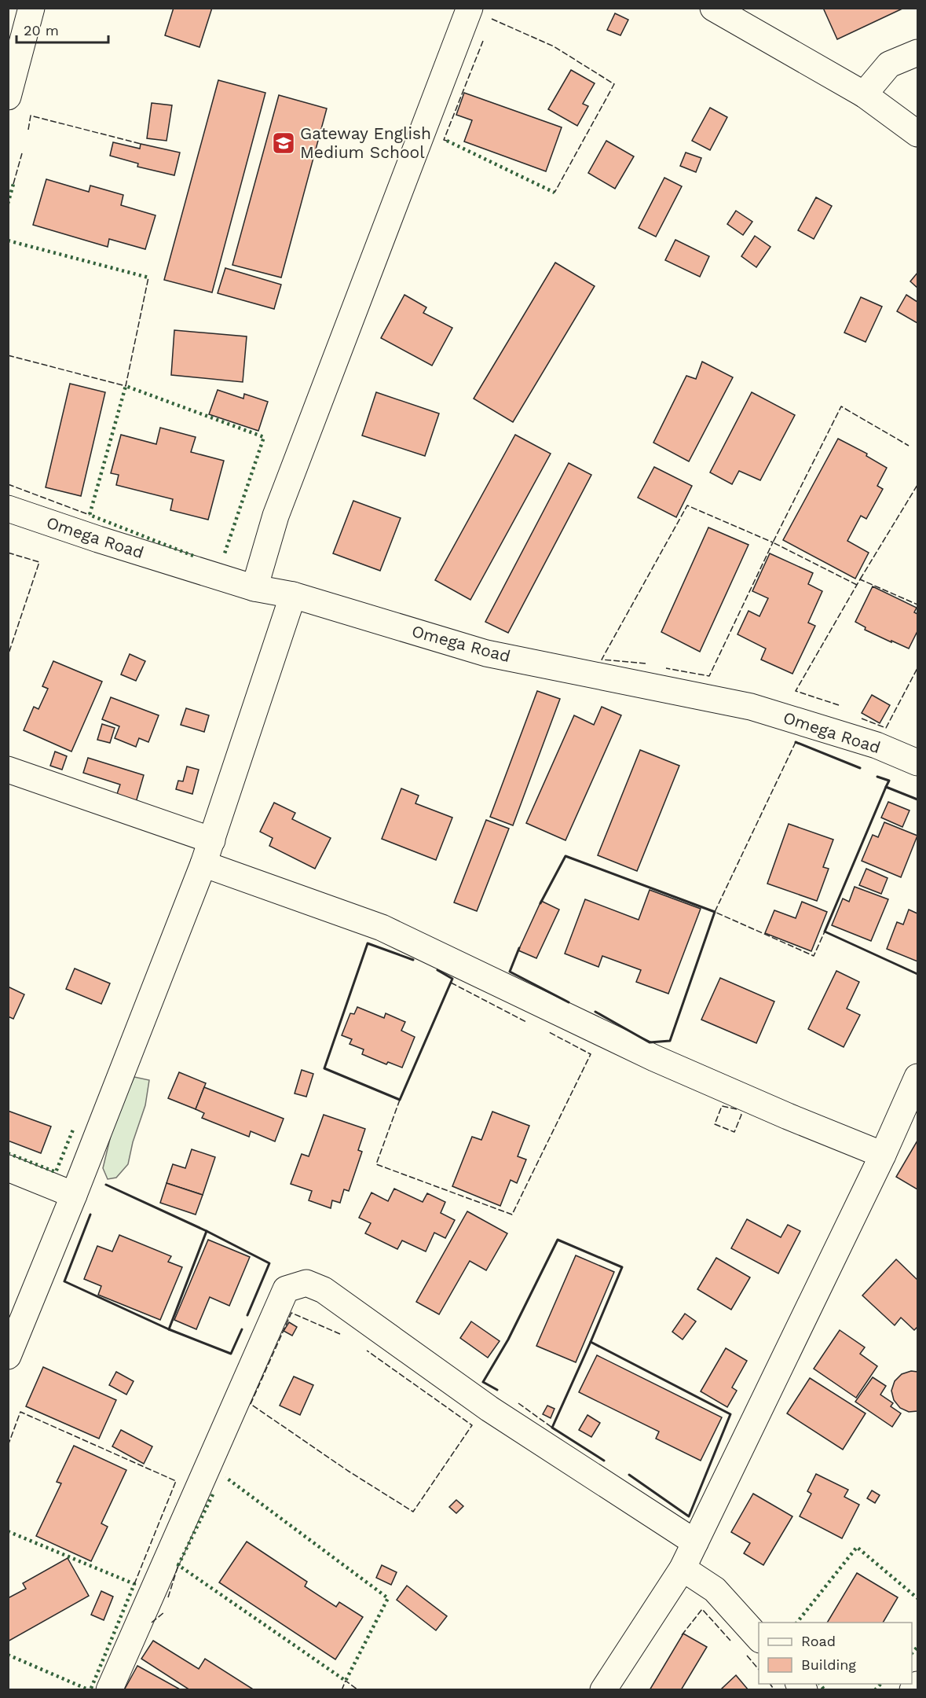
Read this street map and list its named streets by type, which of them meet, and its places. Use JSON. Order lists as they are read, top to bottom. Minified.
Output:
{"streets":{"street":["Omega Road"]},"places":{"school or university":["Gateway English Medium School"]},"legend":["Road","Building"],"scale_bar":"20 m"}
